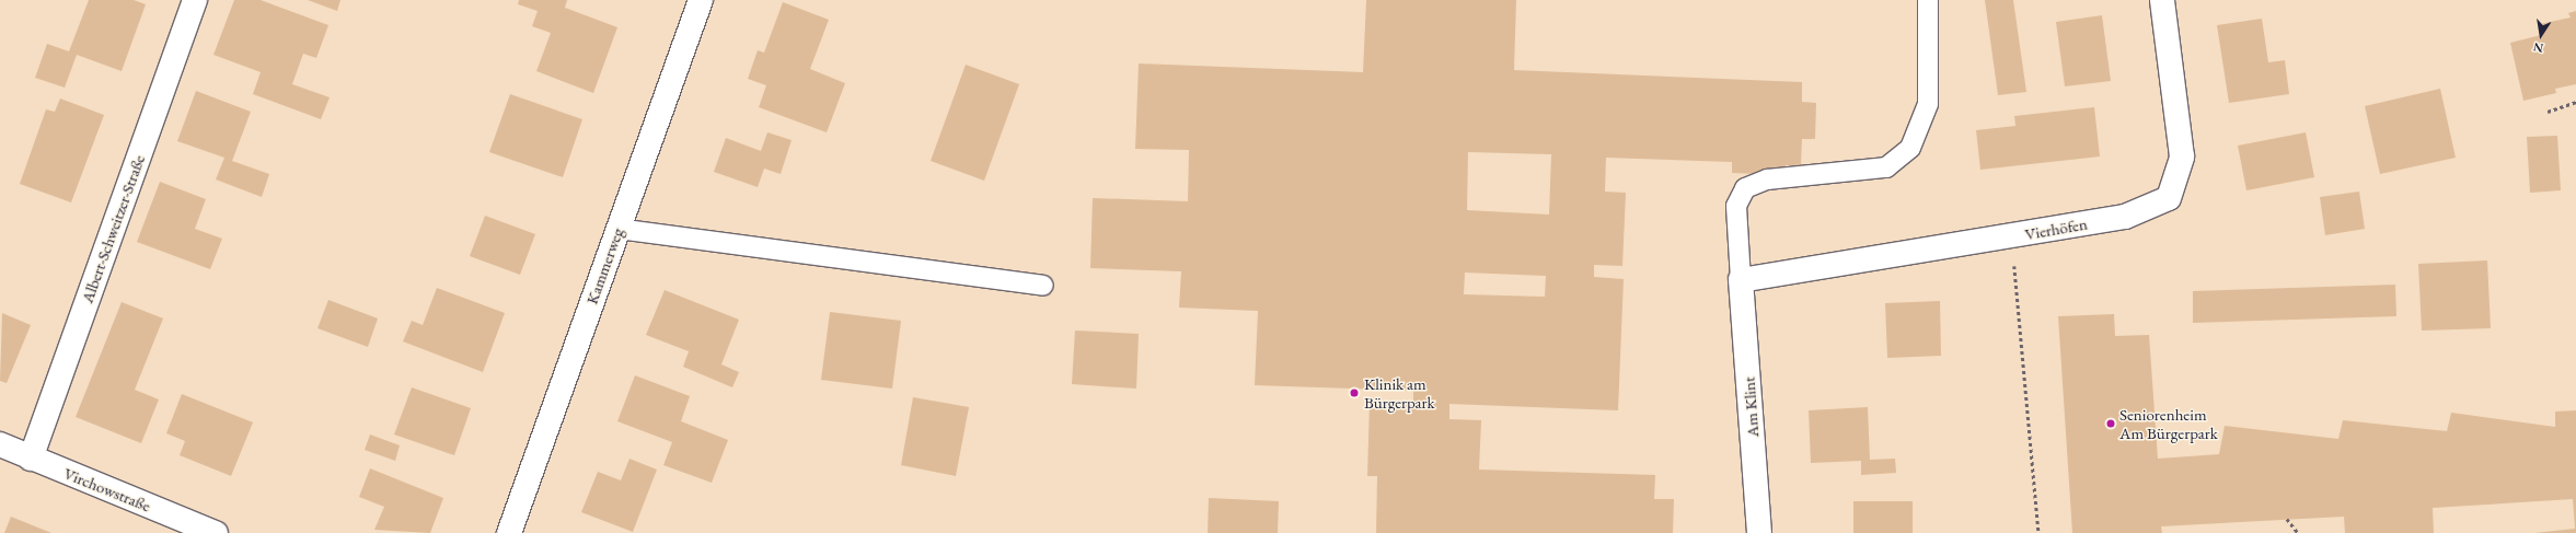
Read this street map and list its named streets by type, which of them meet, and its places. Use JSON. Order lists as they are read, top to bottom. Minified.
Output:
{"streets":{"street":["Albert-Schweitzer-Straße","Vierhöfen","Kammerweg","Am Klint","Virchowstraße"]},"crossings":[["Albert-Schweitzer-Straße","Virchowstraße"],["Vierhöfen","Am Klint"]],"places":["Klinik am Bürgerpark","Seniorenheim Am Bürgerpark"],"north":"bottom"}
